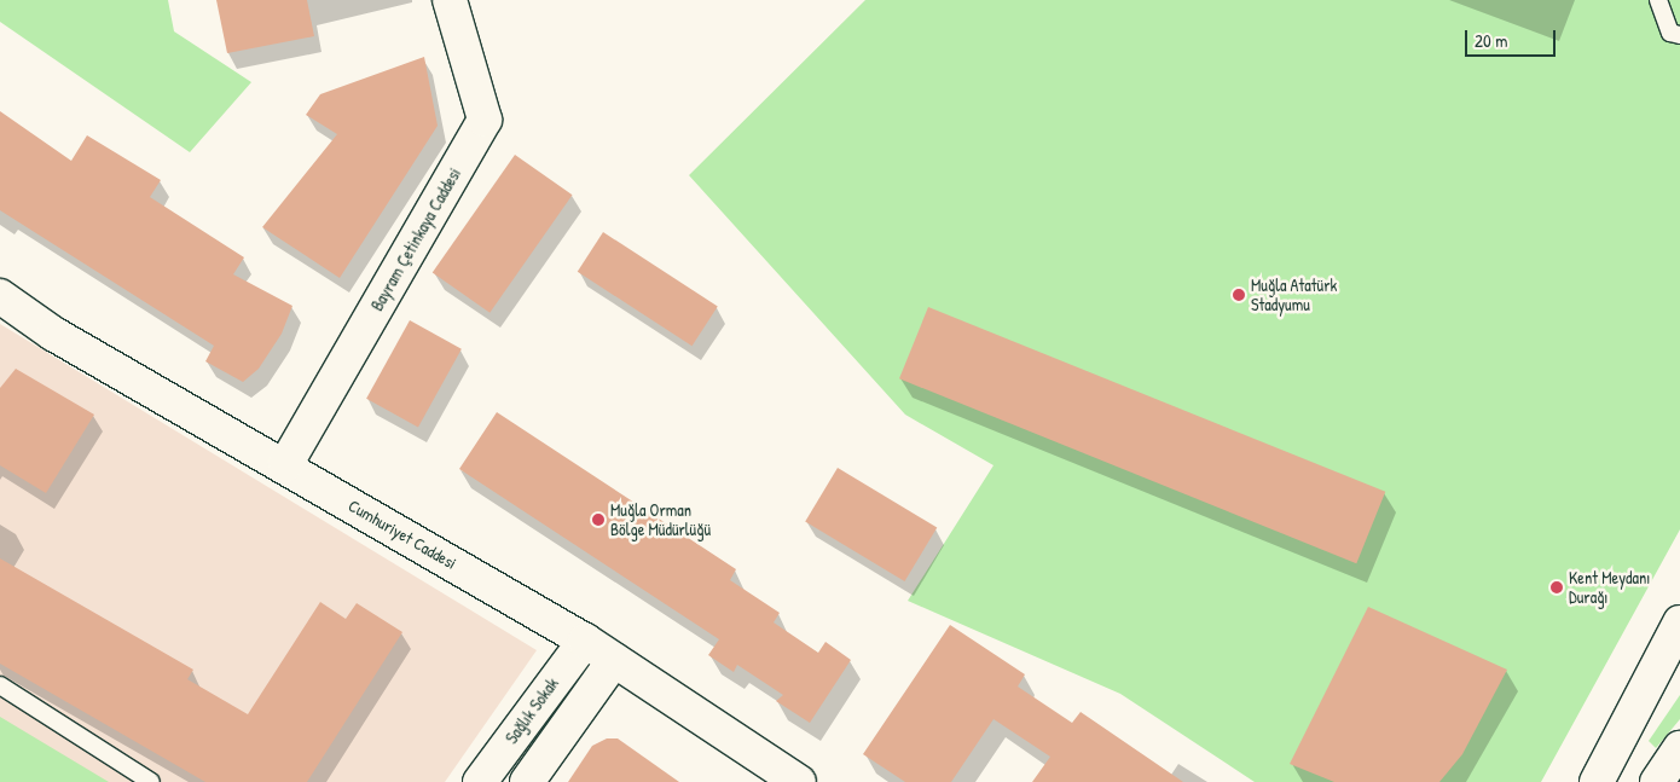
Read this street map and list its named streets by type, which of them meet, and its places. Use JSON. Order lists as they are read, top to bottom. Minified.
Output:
{"streets":{"main road":["Bayram Çetinkaya Caddesi","Cumhuriyet Caddesi","Sağlık Sokak"]},"crossings":[["Bayram Çetinkaya Caddesi","Cumhuriyet Caddesi"],["Cumhuriyet Caddesi","Sağlık Sokak"]],"places":["Muğla Atatürk Stadyumu","Muğla Orman Bölge Müdürlüğü","Kent Meydanı Durağı"],"scale_bar":"20 m"}
